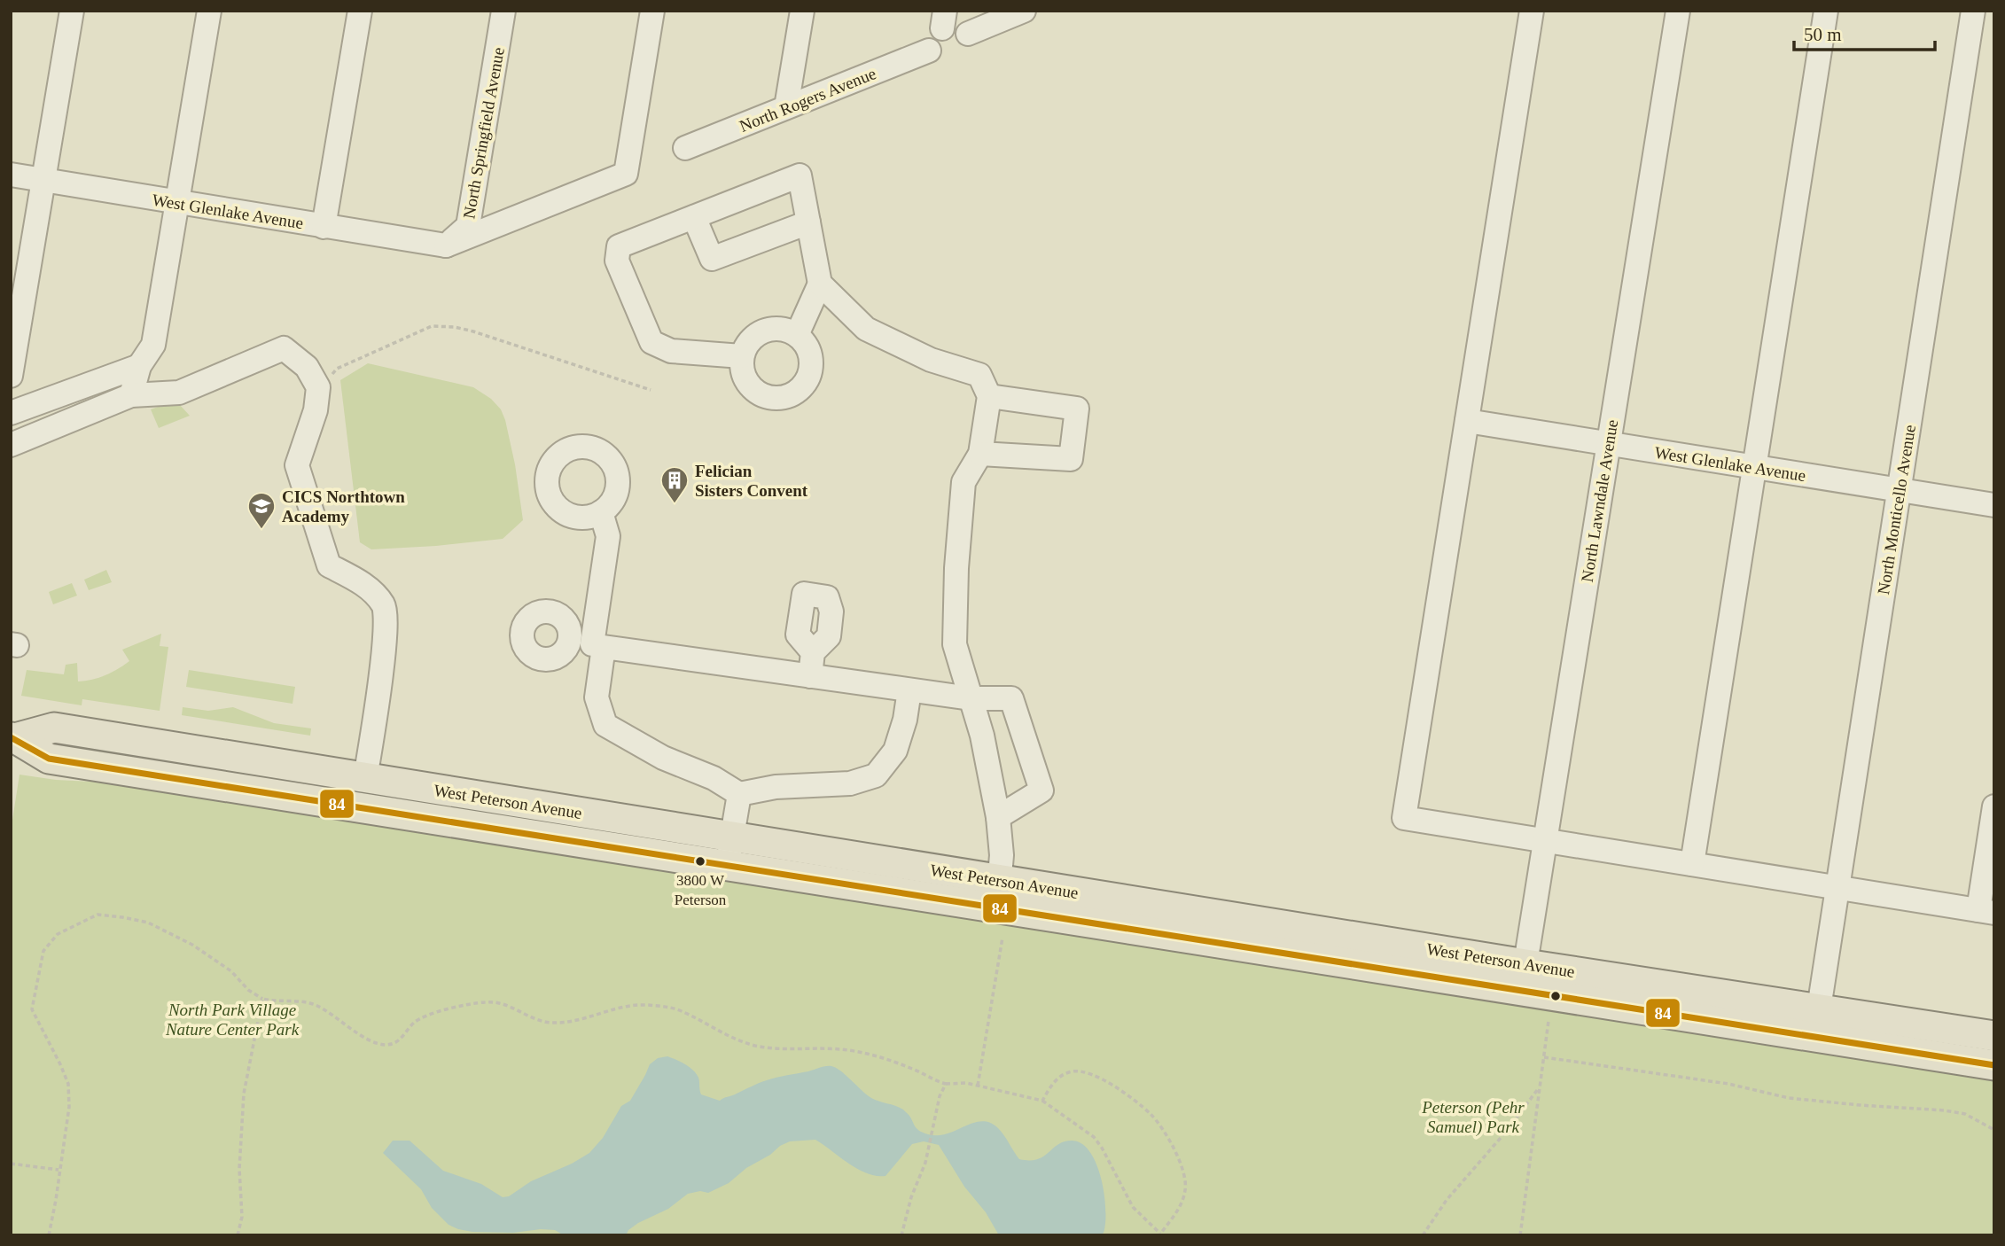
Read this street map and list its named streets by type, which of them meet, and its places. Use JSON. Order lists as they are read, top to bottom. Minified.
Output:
{"streets":{"main road":["West Peterson Avenue"],"street":["North Rogers Avenue","North Springfield Avenue","West Glenlake Avenue","North Lawndale Avenue","North Monticello Avenue"]},"crossings":[["North Springfield Avenue","West Glenlake Avenue"],["West Glenlake Avenue","North Lawndale Avenue"],["West Glenlake Avenue","North Monticello Avenue"],["North Lawndale Avenue","West Peterson Avenue"],["North Monticello Avenue","West Peterson Avenue"]],"parks":["North Park Village Nature Center Park","Peterson (Pehr Samuel) Park"],"places":{"building":["Felician Sisters Convent"],"school or university":["CICS Northtown Academy"],"other":["3800 W Peterson"]},"lines":["transit line 84"],"scale_bar":"50 m"}
